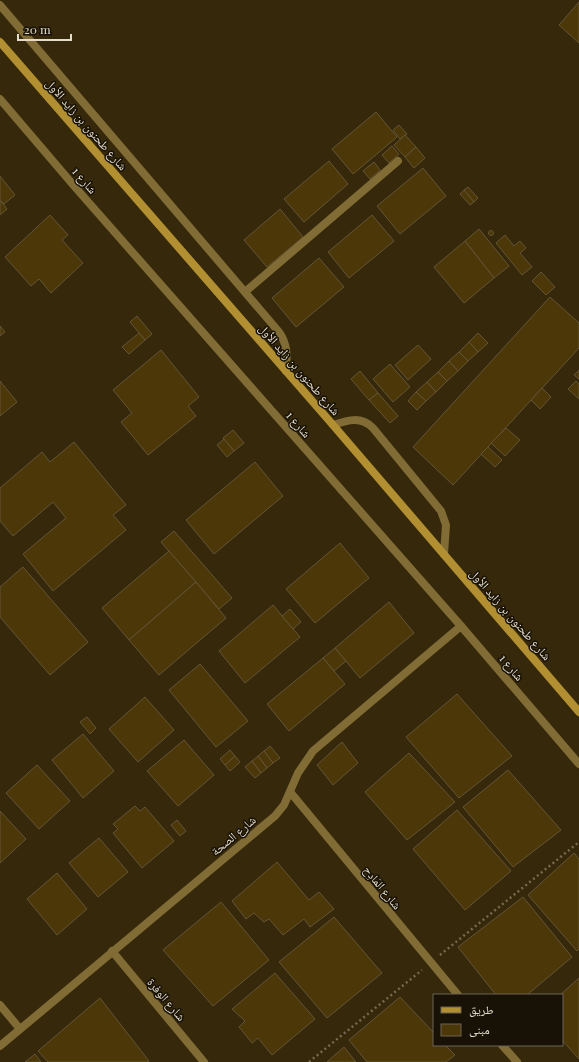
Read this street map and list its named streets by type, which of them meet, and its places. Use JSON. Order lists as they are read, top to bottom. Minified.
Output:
{"streets":{"street":["شارع طحنون بن زايد الأول","شارع 1","شارع الصحة","شارع المَادِح","شارع الوفرة"]},"crossings":[["شارع 1","شارع الصحة"],["شارع الصحة","شارع المَادِح"],["شارع الصحة","شارع الوفرة"]],"legend":["طريق","مبنى"],"scale_bar":"20 m"}
